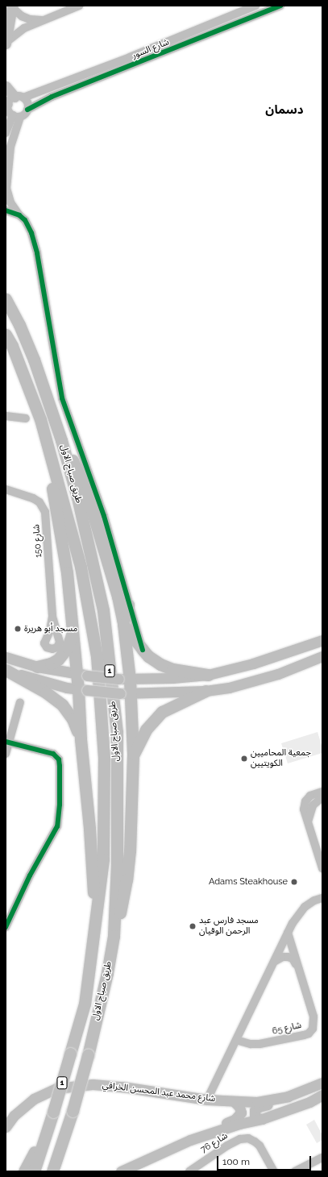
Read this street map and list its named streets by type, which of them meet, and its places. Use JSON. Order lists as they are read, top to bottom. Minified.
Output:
{"streets":{"highway":["طريق صباح الاول","1"],"main road":["شارع محمد عبد المحسن الخرافي"],"street":["شارع السور","شارع 150","شارع 65","شارع 76"]},"districts":["دسمان"],"places":["مسجد أبو هريرة","جمعية المحاميين الكويتيين","Adams Steakhouse","مسجد فارس عبد الرحمن الوقيان"],"scale_bar":"100 m"}
